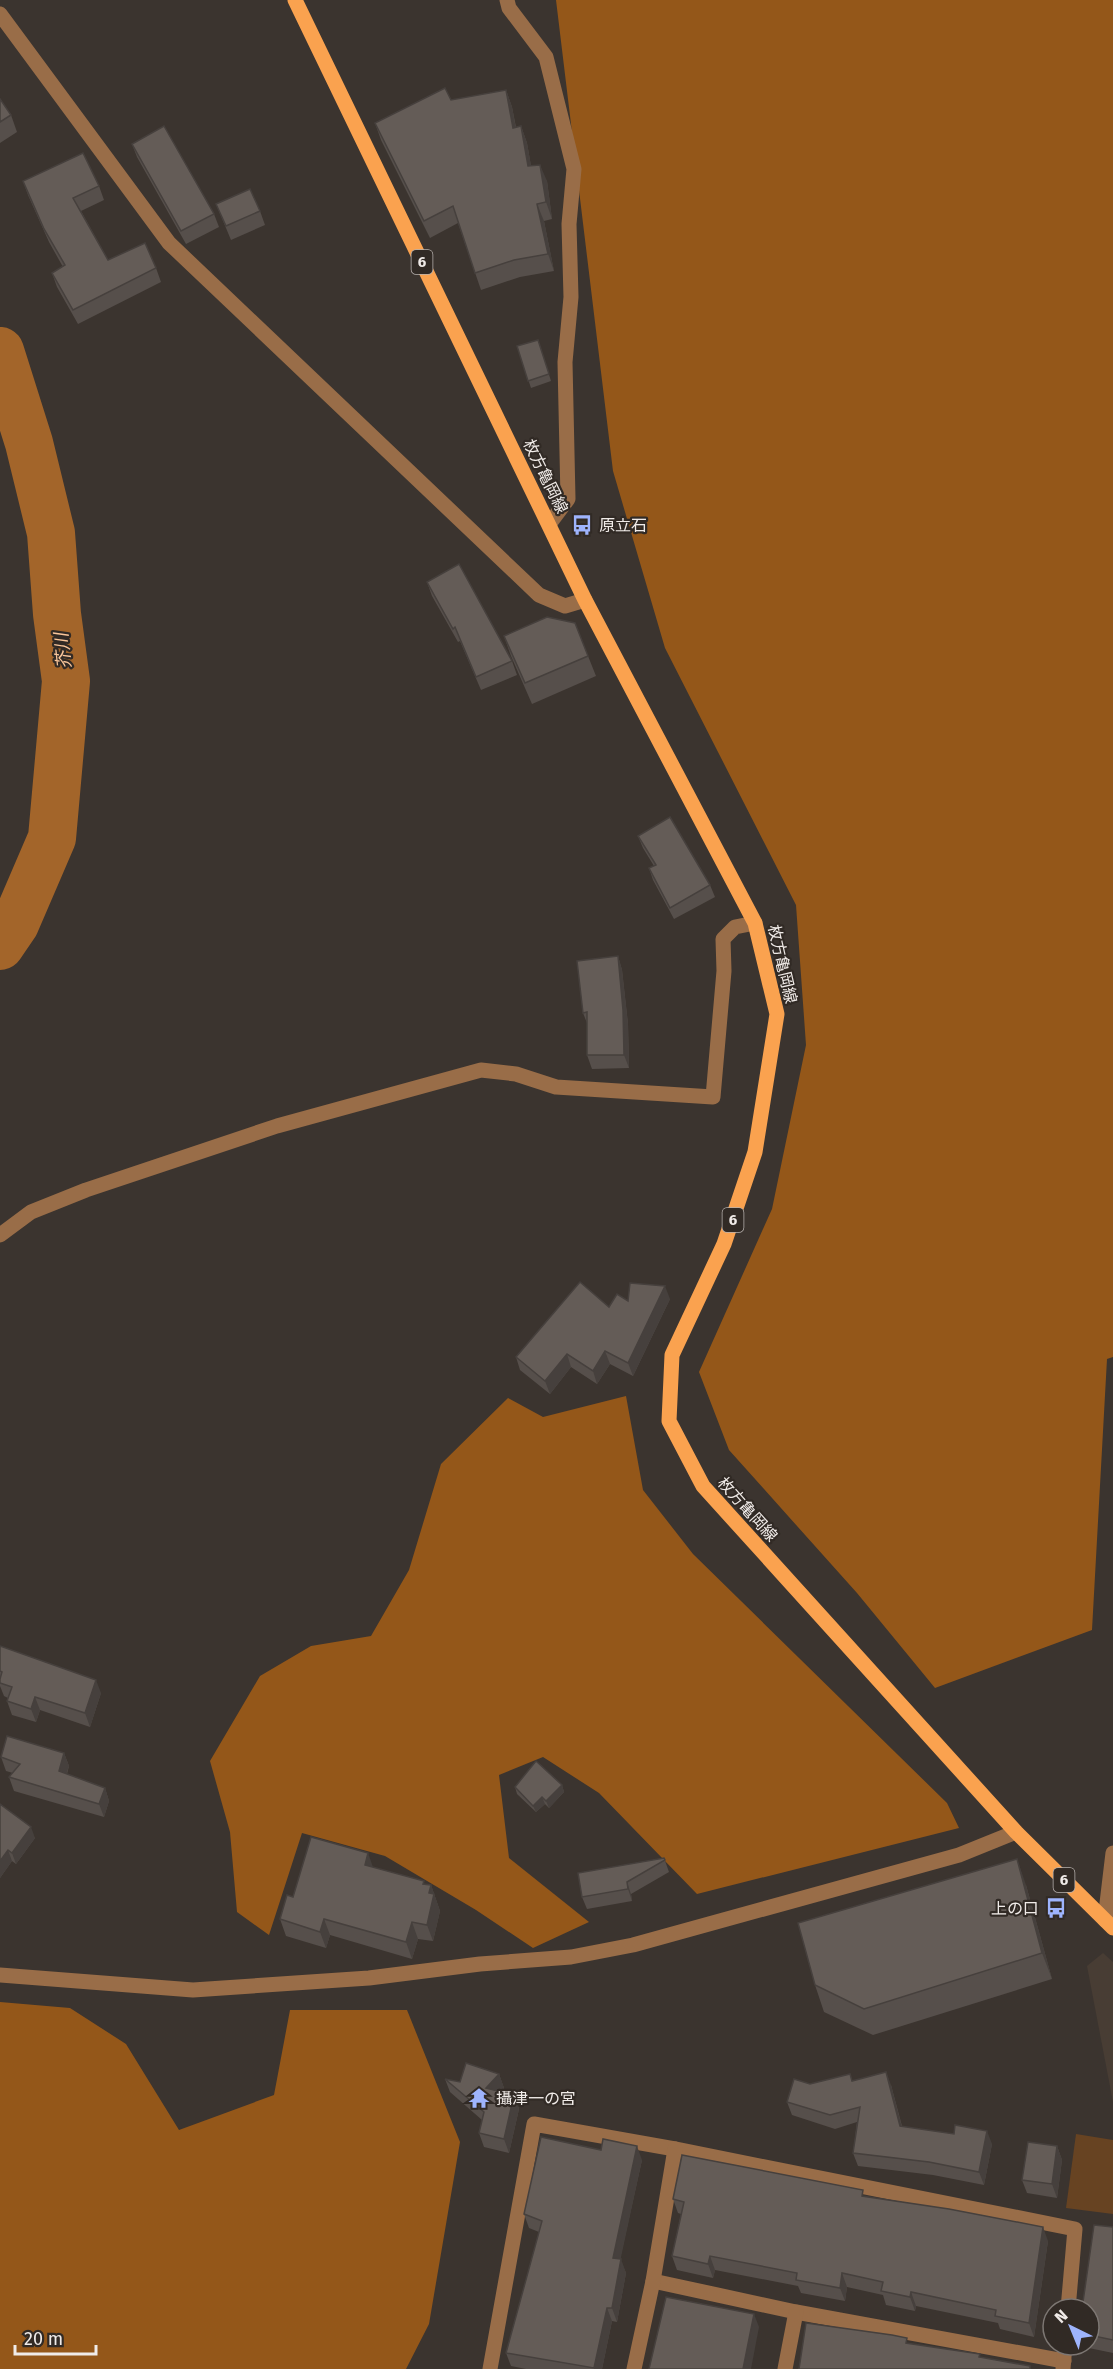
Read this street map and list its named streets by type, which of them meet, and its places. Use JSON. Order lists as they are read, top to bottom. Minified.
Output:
{"streets":{"main road":["6","枚方亀岡線"]},"water":["芥川"],"places":{"bus stop":["原立石","上の口"],"temple":["攝津一の宮"]},"scale_bar":"20 m","north":"top left"}
